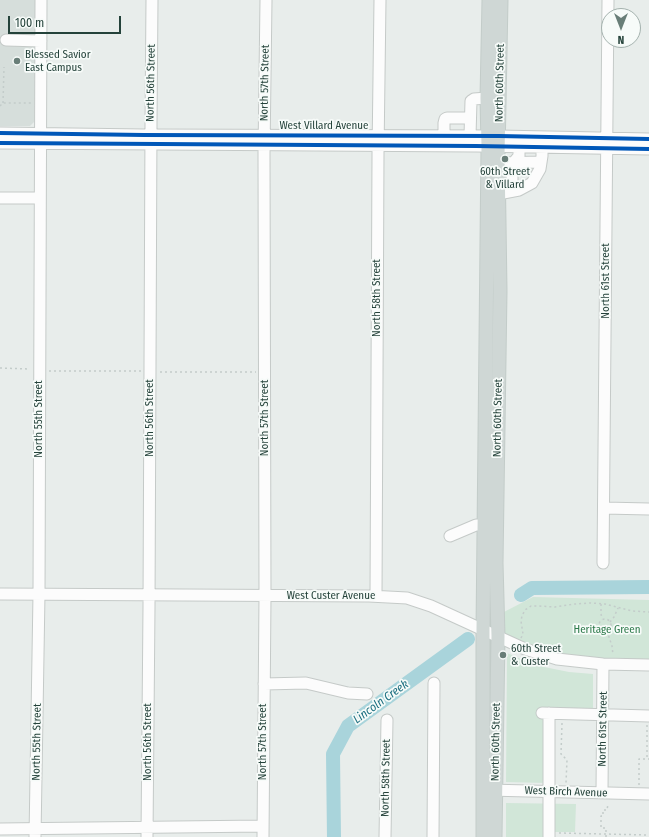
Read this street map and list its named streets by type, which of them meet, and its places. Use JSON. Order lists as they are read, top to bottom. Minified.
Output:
{"streets":{"main road":["North 60th Street"],"street":["North 56th Street","North 57th Street","West Villard Avenue","North 61st Street","North 58th Street","North 55th Street","West Custer Avenue","West Birch Avenue"]},"crossings":[["North 56th Street","West Villard Avenue"],["North 56th Street","West Custer Avenue"],["North 57th Street","West Villard Avenue"],["North 57th Street","West Custer Avenue"],["North 60th Street","West Villard Avenue"],["North 60th Street","West Custer Avenue"],["North 60th Street","West Birch Avenue"],["West Villard Avenue","North 61st Street"],["West Villard Avenue","North 58th Street"],["West Villard Avenue","North 55th Street"],["North 61st Street","West Custer Avenue"],["North 61st Street","West Birch Avenue"],["North 58th Street","West Custer Avenue"],["North 55th Street","West Custer Avenue"]],"water":["Lincoln Creek"],"parks":["Heritage Green"],"places":["Blessed Savior East Campus","60th Street & Villard","60th Street & Custer"],"scale_bar":"100 m","north":"bottom"}
